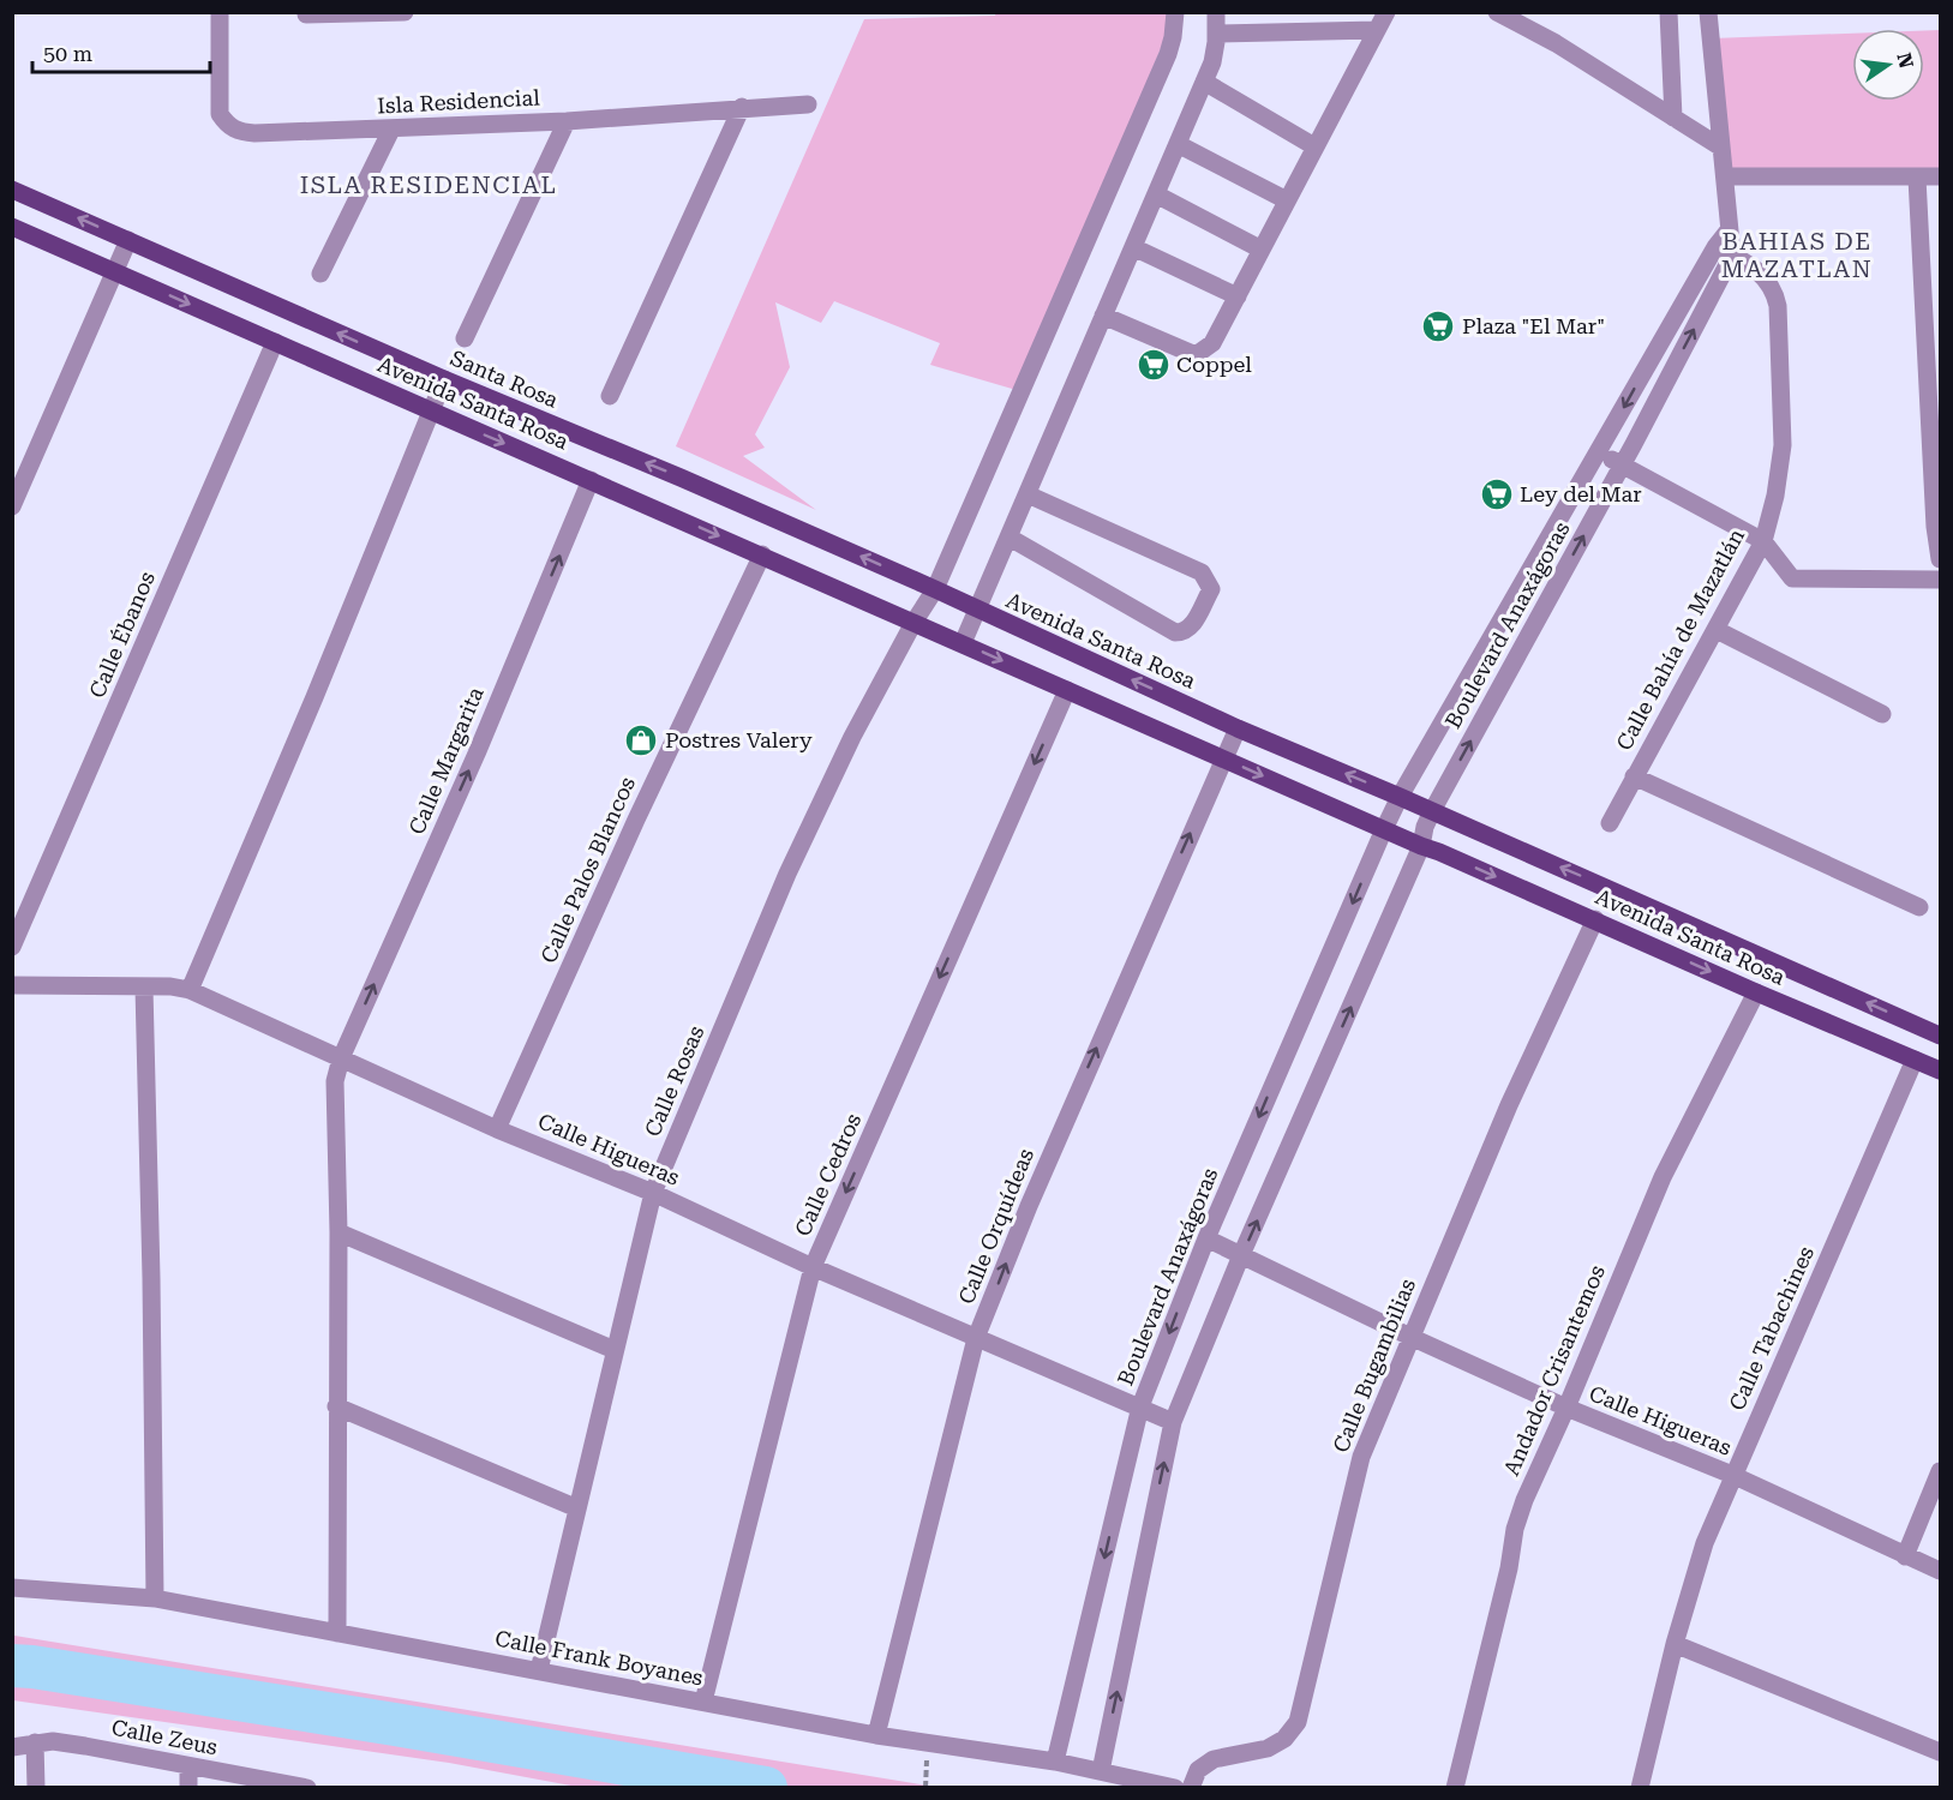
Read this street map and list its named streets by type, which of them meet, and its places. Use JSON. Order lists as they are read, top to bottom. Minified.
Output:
{"streets":{"main road":["Santa Rosa","Avenida Santa Rosa"],"street":["Isla Residencial","Boulevard Anaxágoras","Calle Ébanos","Calle Bahía de Mazatlán","Calle Margarita","Calle Palos Blancos","Calle Rosas","Calle Higueras","Calle Cedros","Calle Orquídeas","Calle Tabachines","Calle Bugambilias","Andador Crisantemos","Calle Frank Boyanes","Calle Zeus"]},"crossings":[["Santa Rosa","Avenida Santa Rosa"],["Avenida Santa Rosa","Boulevard Anaxágoras"],["Avenida Santa Rosa","Calle Ébanos"],["Avenida Santa Rosa","Calle Margarita"],["Avenida Santa Rosa","Calle Palos Blancos"],["Avenida Santa Rosa","Calle Rosas"],["Avenida Santa Rosa","Calle Cedros"],["Avenida Santa Rosa","Calle Orquídeas"],["Avenida Santa Rosa","Calle Tabachines"],["Avenida Santa Rosa","Calle Bugambilias"],["Avenida Santa Rosa","Andador Crisantemos"],["Boulevard Anaxágoras","Calle Bahía de Mazatlán"],["Boulevard Anaxágoras","Calle Higueras"],["Boulevard Anaxágoras","Calle Frank Boyanes"],["Calle Margarita","Calle Higueras"],["Calle Margarita","Calle Frank Boyanes"],["Calle Palos Blancos","Calle Higueras"],["Calle Rosas","Calle Higueras"],["Calle Rosas","Calle Frank Boyanes"],["Calle Higueras","Calle Cedros"],["Calle Higueras","Calle Orquídeas"],["Calle Higueras","Calle Tabachines"],["Calle Higueras","Calle Bugambilias"],["Calle Higueras","Andador Crisantemos"],["Calle Cedros","Calle Frank Boyanes"],["Calle Orquídeas","Calle Frank Boyanes"]],"one_way":["Santa Rosa","Calle Margarita","Calle Cedros","Calle Orquídeas"],"districts":["ISLA RESIDENCIAL","BAHIAS DE MAZATLAN"],"places":{"supermarket":["Plaza \"El Mar\"","Coppel","Ley del Mar"],"shop":["Postres Valery"]},"scale_bar":"50 m","north":"right"}
